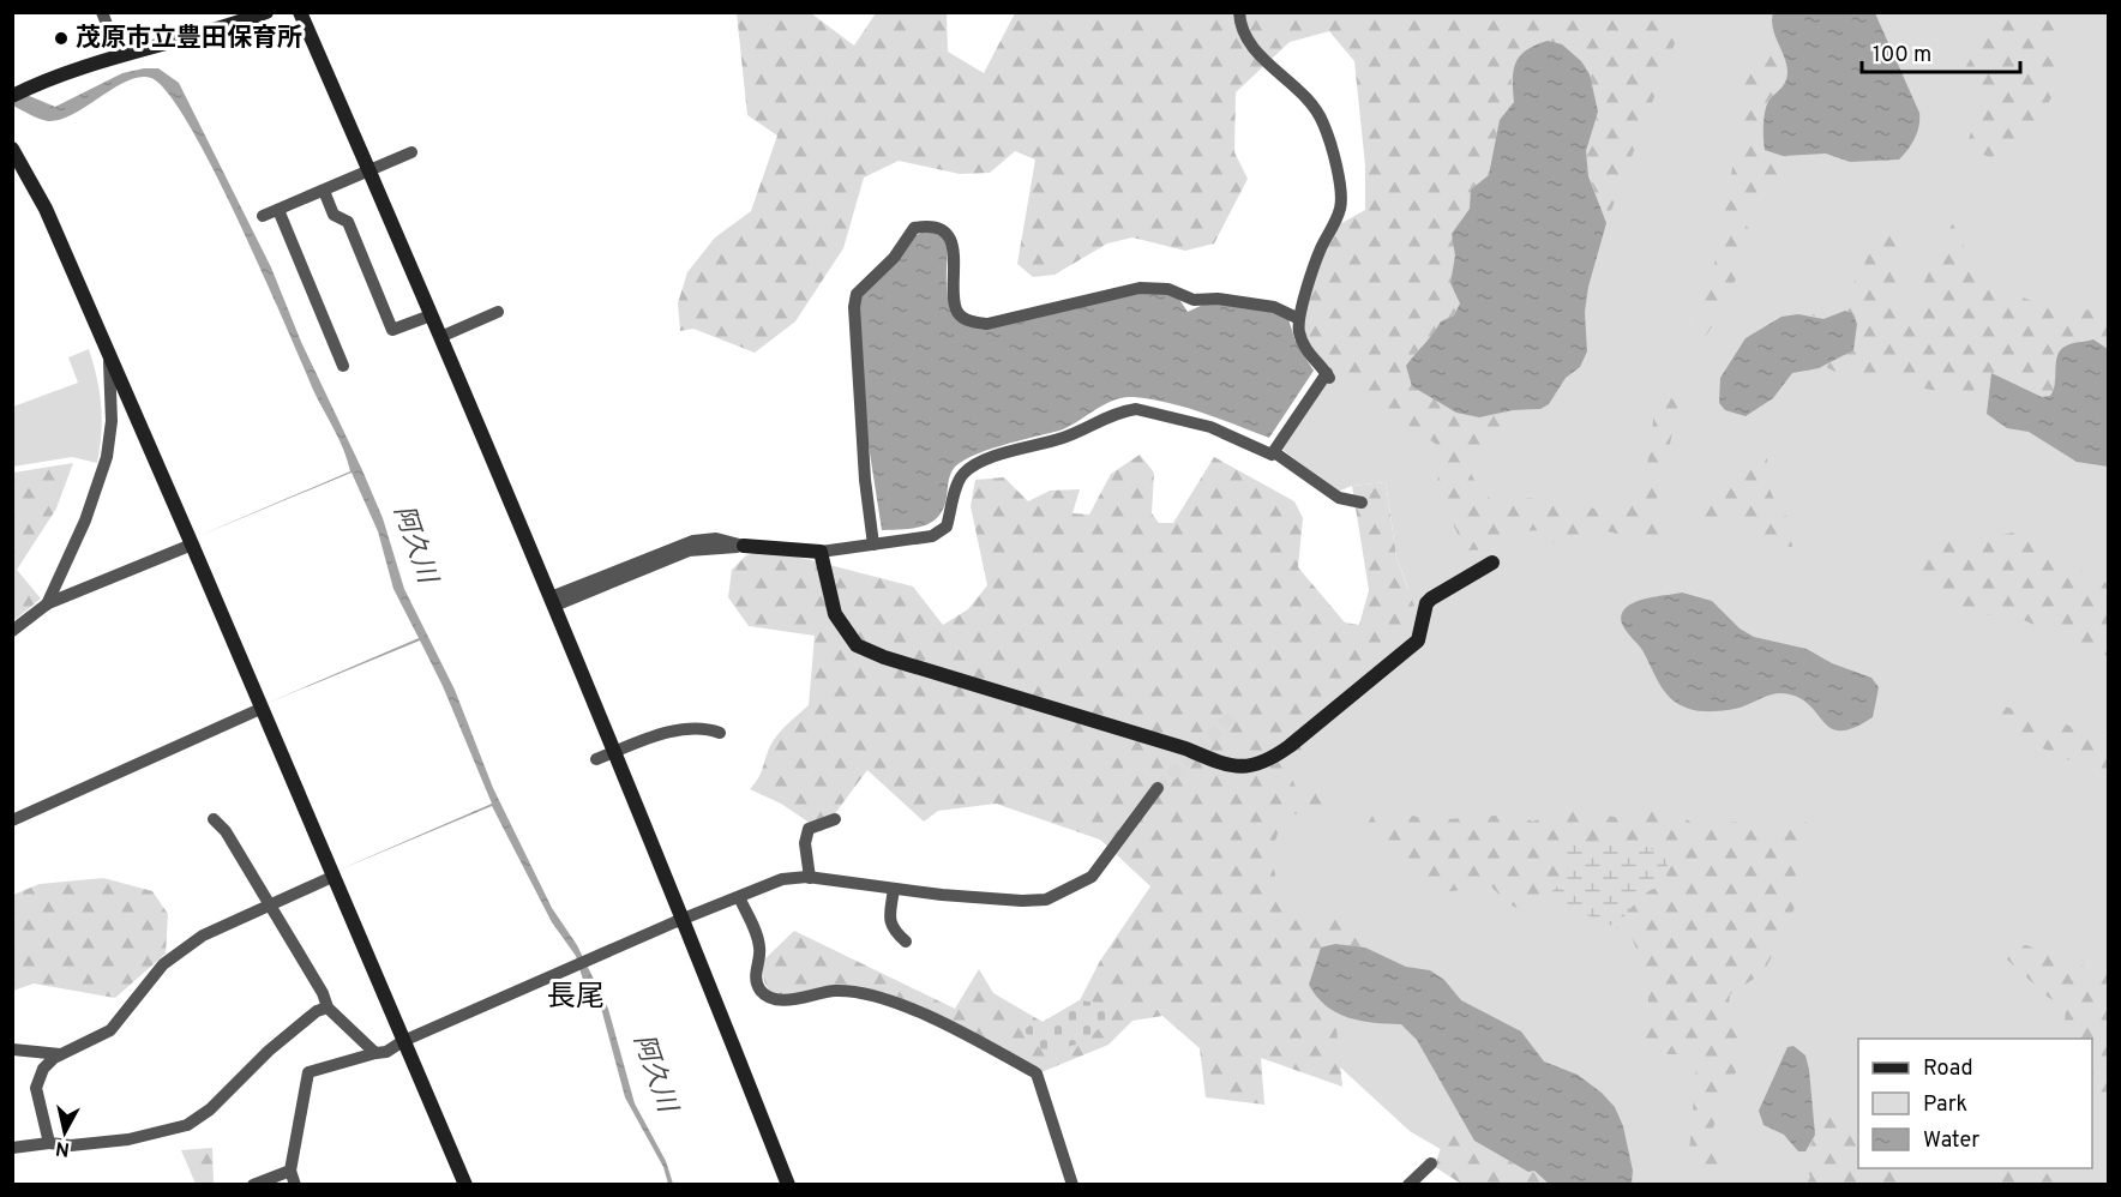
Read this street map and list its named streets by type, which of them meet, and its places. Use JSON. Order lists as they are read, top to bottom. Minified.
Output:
{"districts":["長尾"],"water":["阿久川"],"places":["茂原市立豊田保育所"],"legend":["Road","Park","Water"],"scale_bar":"100 m","north":"bottom"}
